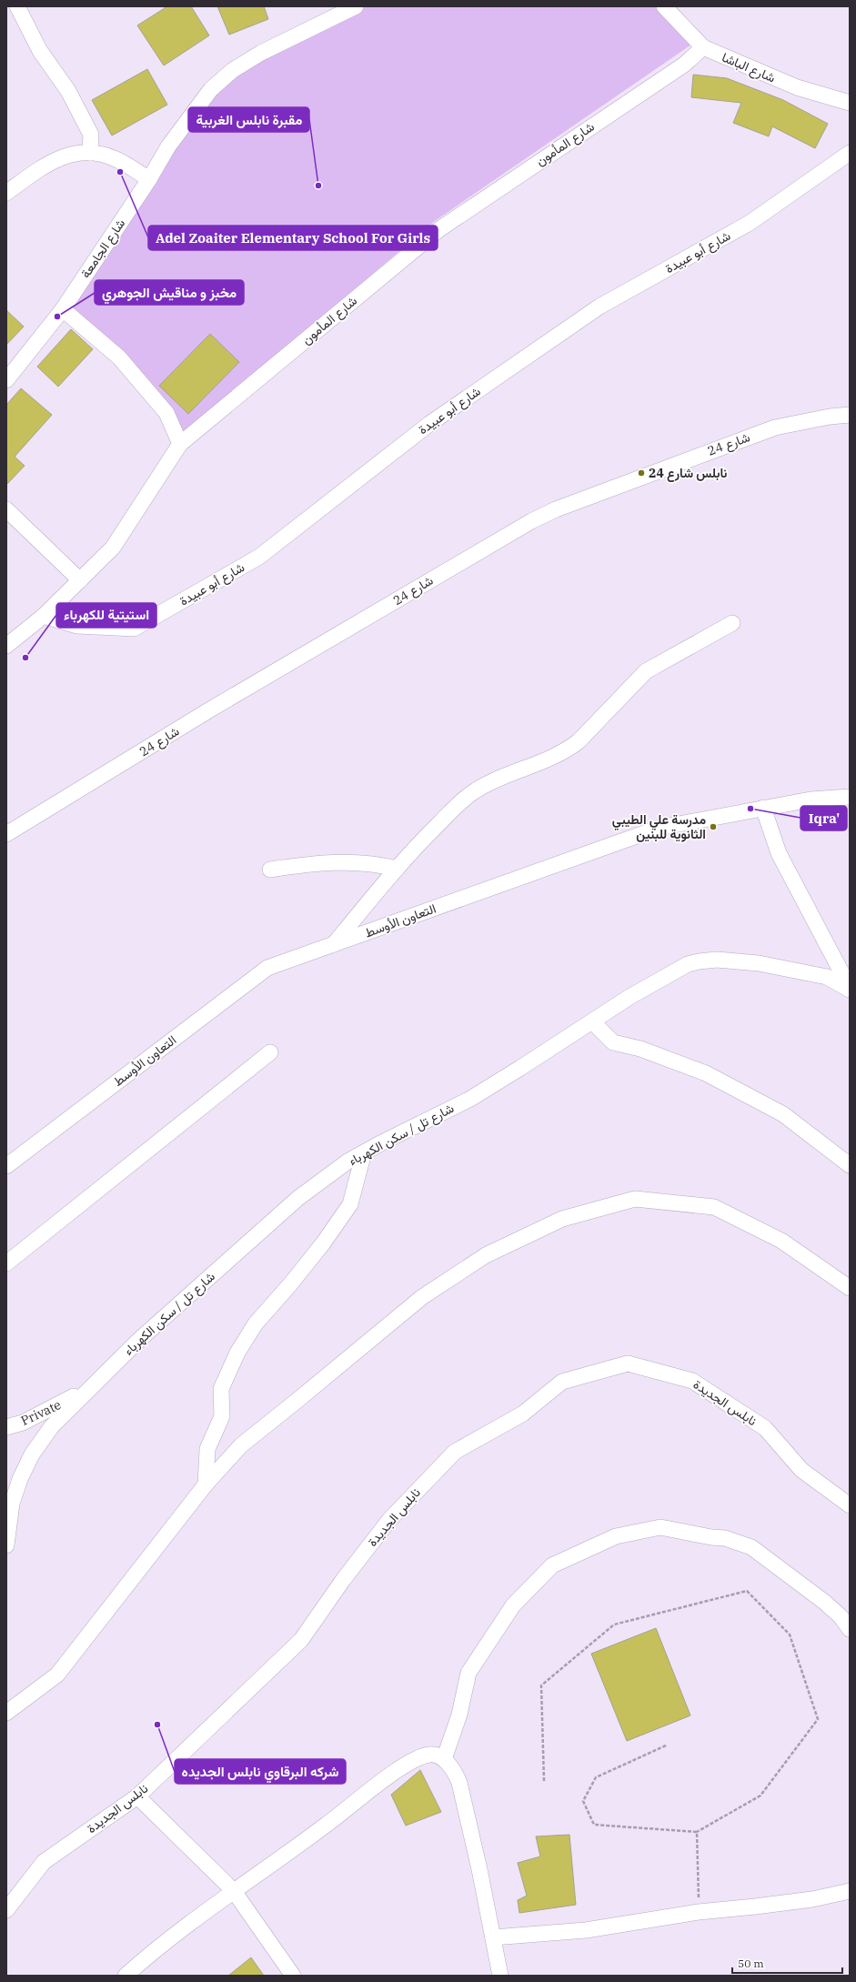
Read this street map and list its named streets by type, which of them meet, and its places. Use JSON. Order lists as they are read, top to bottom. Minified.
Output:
{"streets":{"street":["شارع الباشا","شارع المأمون","شارع الجامعة","شارع أبو عبيدة","شارع 24","التعاون الأوسط","شارع تل / سكن الكهرباء","نابلس الجديدة","Private"]},"crossings":[["شارع الباشا","شارع المأمون"],["شارع المأمون","شارع أبو عبيدة"]],"places":["Adel Zoaiter Elementary School For Girls","مقبرة نابلس الغربية","مخبز و مناقيش الجوهري","نابلس شارع 24","استيتية للكهرباء","Iqra'","مدرسة علي الطيبي الثانوية للبنين","شركه البرقاوي نابلس الجديده"],"scale_bar":"50 m"}
